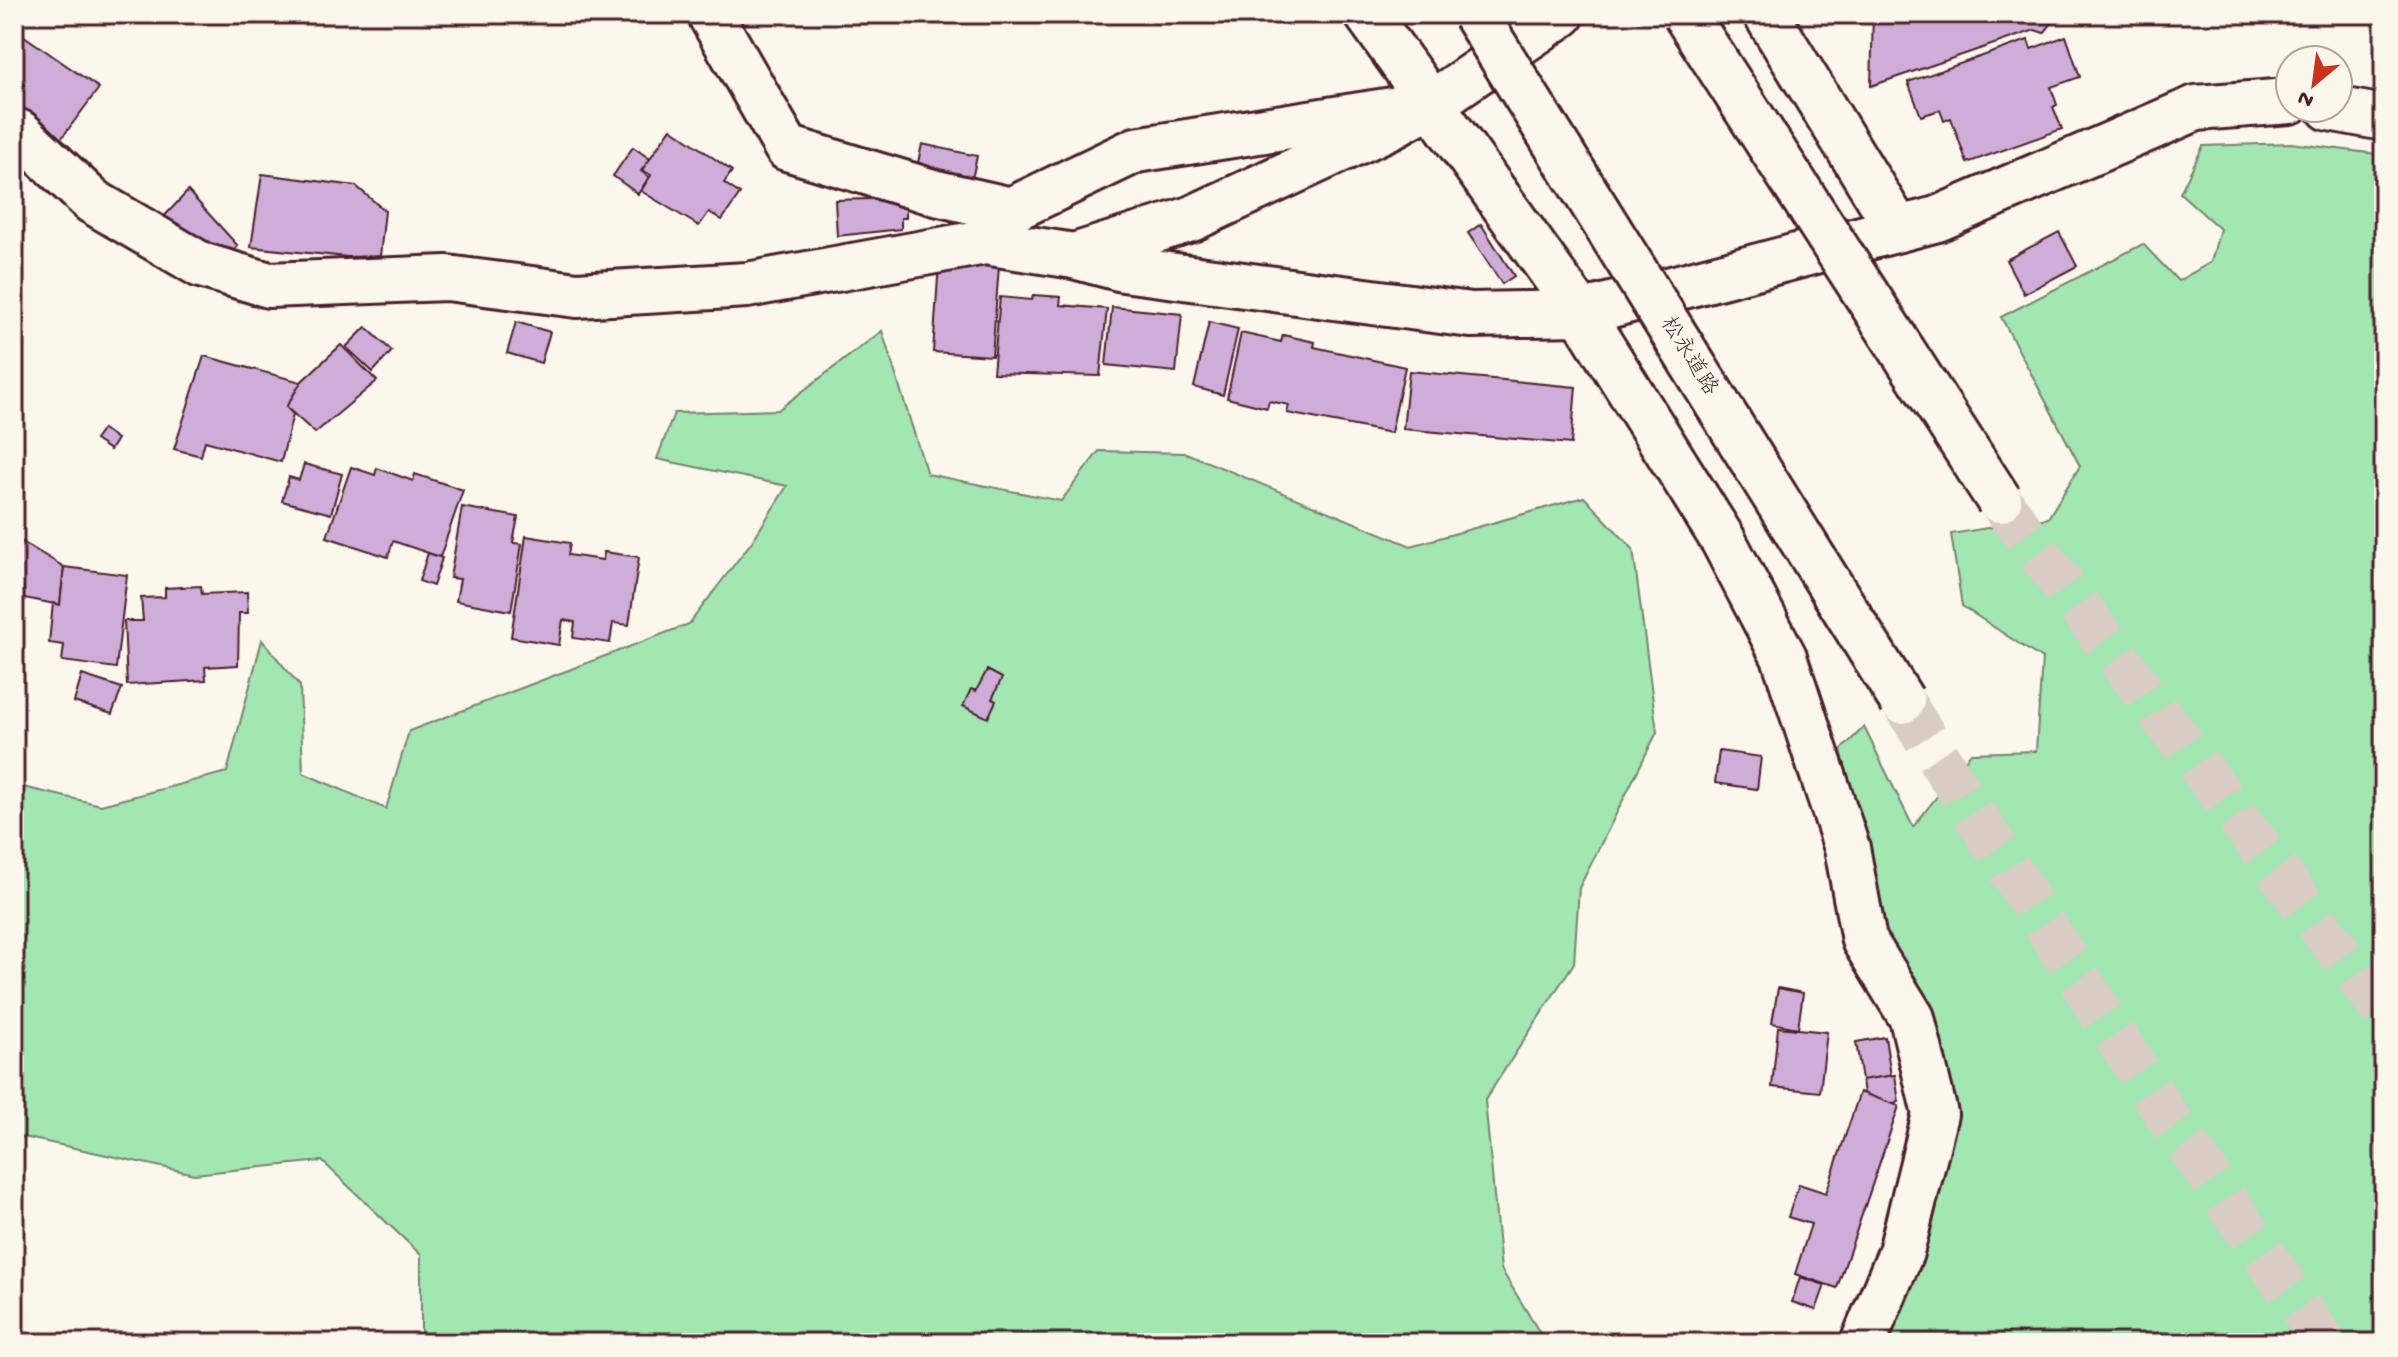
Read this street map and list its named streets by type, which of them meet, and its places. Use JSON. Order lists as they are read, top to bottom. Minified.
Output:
{"streets":{"main road":["松永道路"]},"north":"bottom left"}
